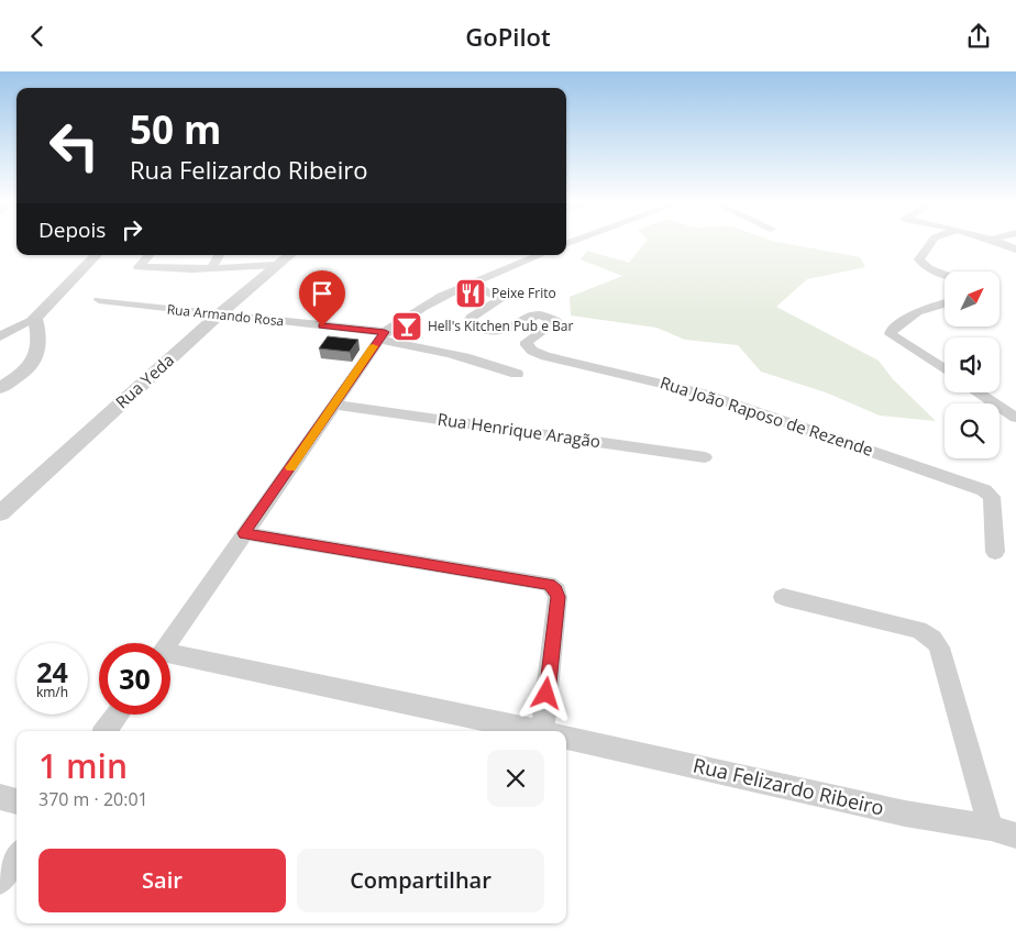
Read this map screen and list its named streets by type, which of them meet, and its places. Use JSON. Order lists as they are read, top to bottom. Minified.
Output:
{"streets":{"street":["Rua Armando Rosa","Rua Yeda","Rua João Raposo de Rezende","Rua Henrique Aragão","Rua Felizardo Ribeiro"]},"crossings":[["Rua Armando Rosa","Rua Yeda"]],"places":{"restaurant":["Peixe Frito"],"bar":["Hell's Kitchen Pub e Bar"]},"north":"top right","page":{"header":"GoPilot","turn":["50 m","Rua Felizardo Ribeiro"],"then":"Depois","speed":"24 km/h","limit":"30","heading":["1 min","370 m · 20:01"],"buttons":["Sair","Compartilhar"]}}
